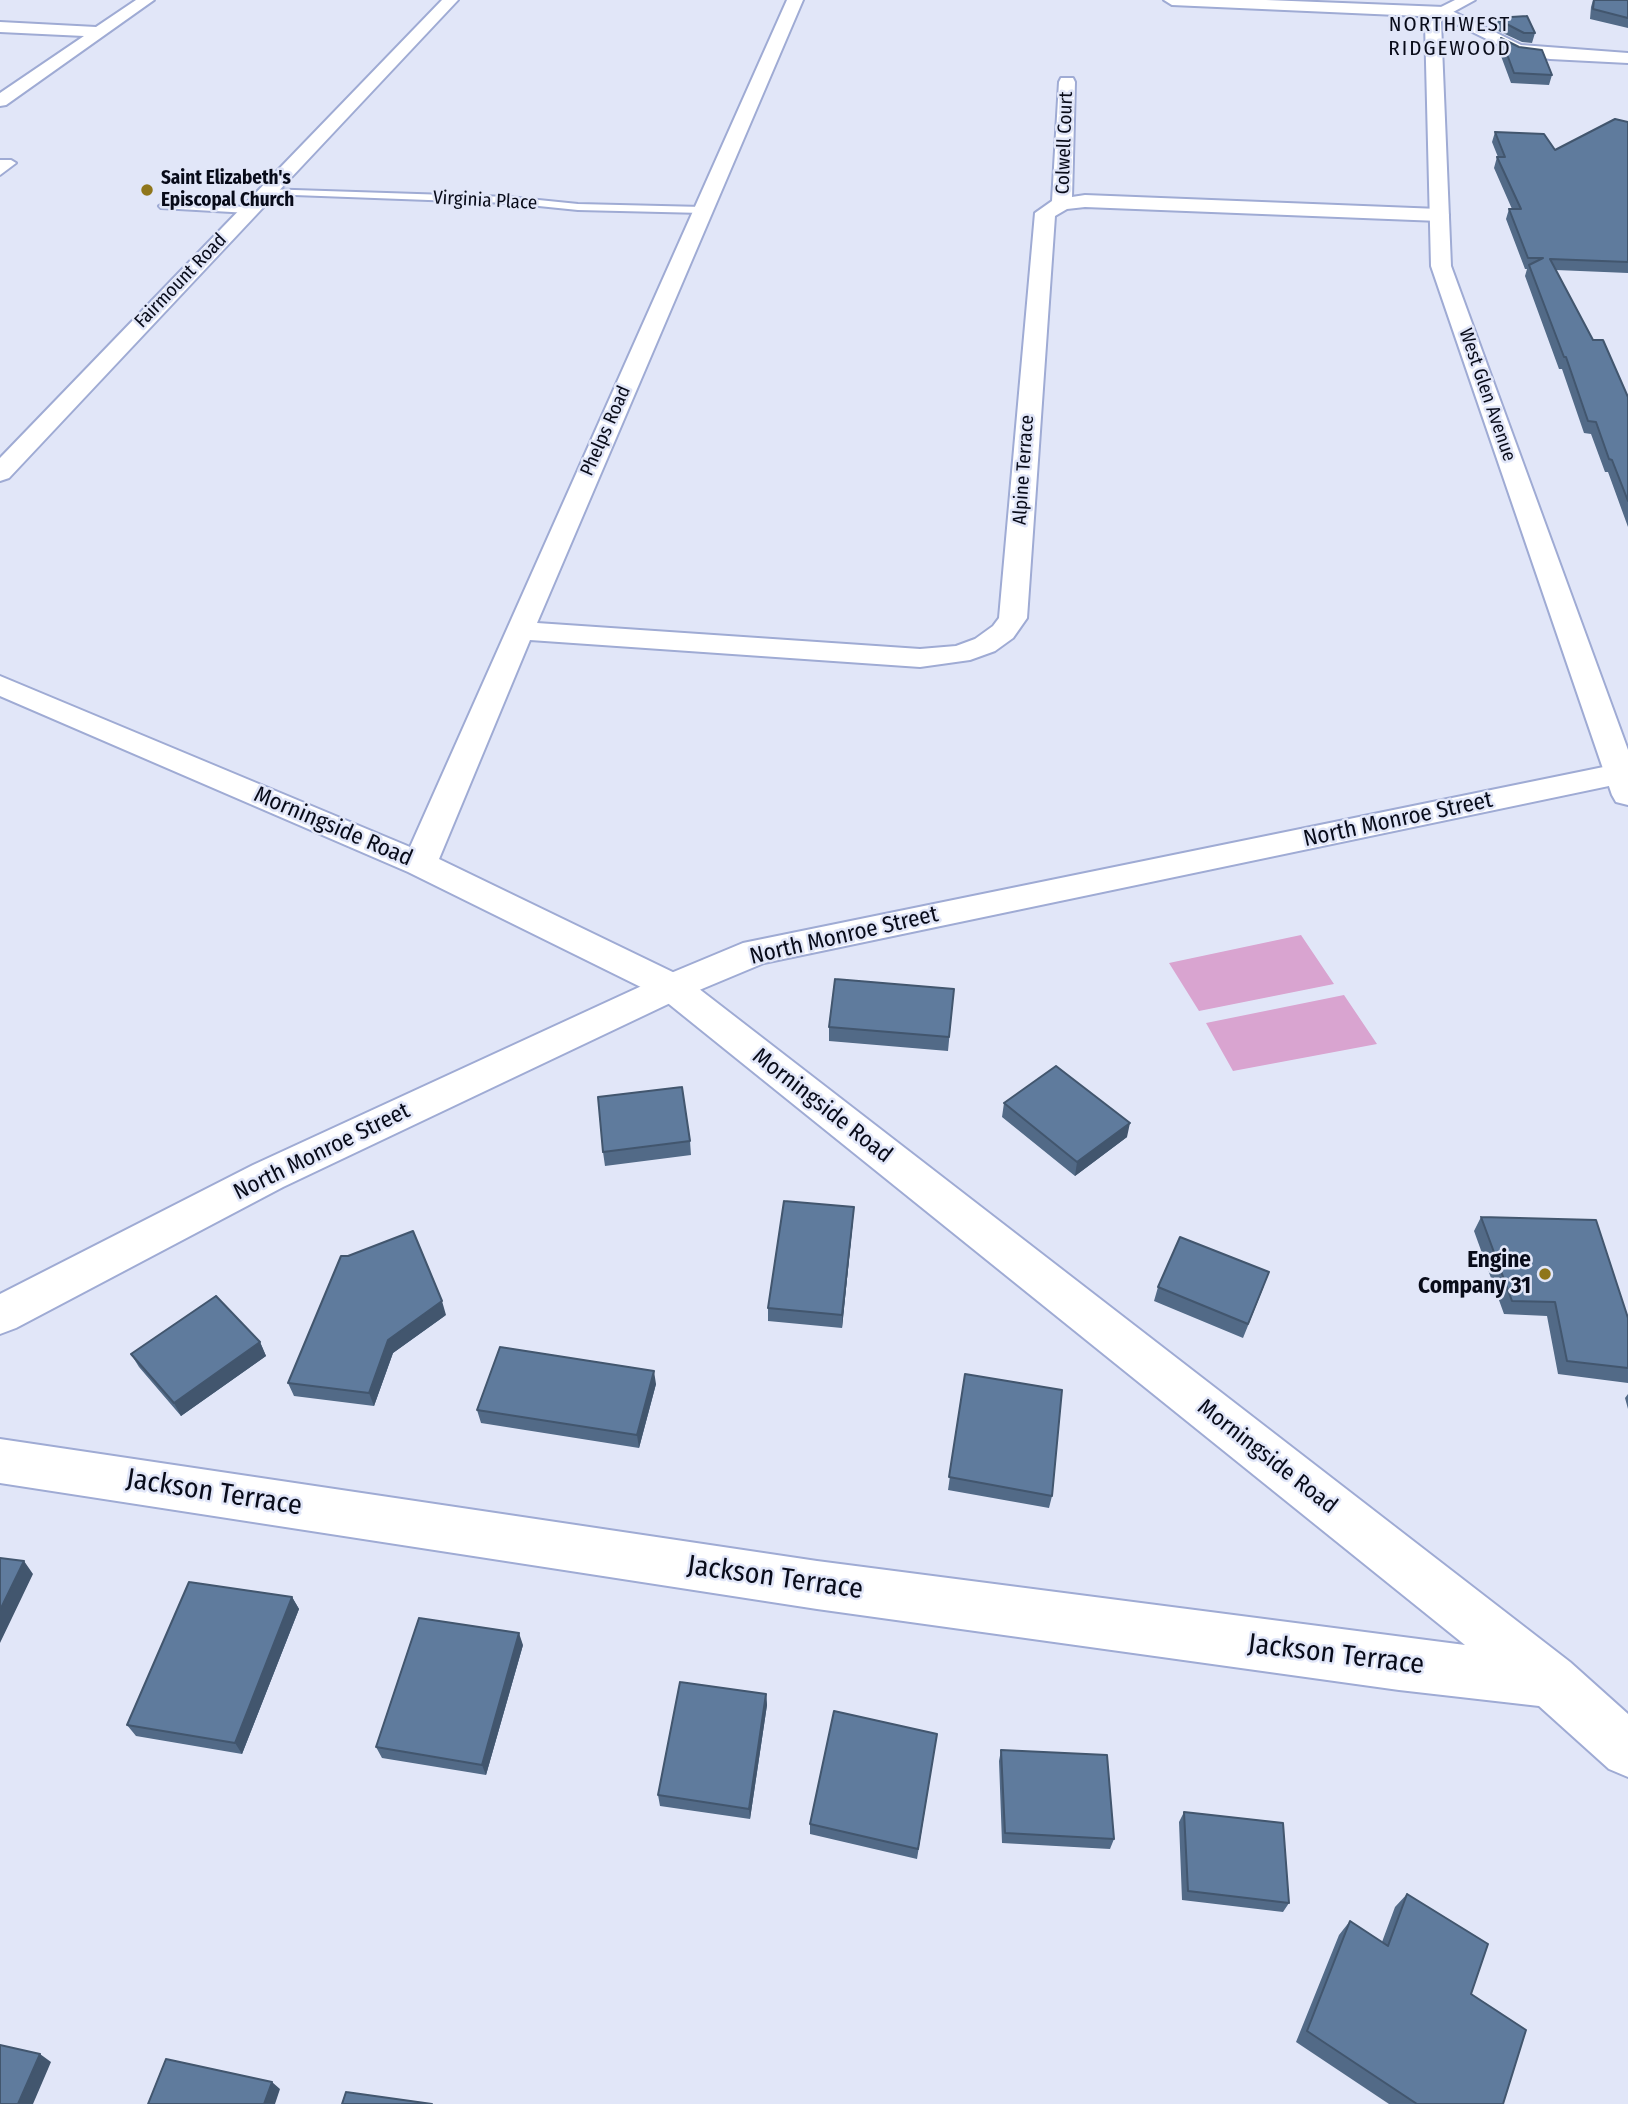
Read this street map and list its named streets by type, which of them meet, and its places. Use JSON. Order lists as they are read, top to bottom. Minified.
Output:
{"streets":{"street":["Colwell Court","Fairmount Road","West Glen Avenue","Phelps Road","Alpine Terrace","North Monroe Street","Morningside Road","Jackson Terrace"],"lane":["Virginia Place"]},"crossings":[["Colwell Court","Alpine Terrace"],["Virginia Place","Fairmount Road"],["Virginia Place","Phelps Road"],["West Glen Avenue","North Monroe Street"],["Phelps Road","Alpine Terrace"],["Phelps Road","Morningside Road"],["North Monroe Street","Morningside Road"],["Morningside Road","Jackson Terrace"]],"districts":["NORTHWEST RIDGEWOOD"],"places":["Saint Elizabeth's Episcopal Church","Engine Company 31"]}
